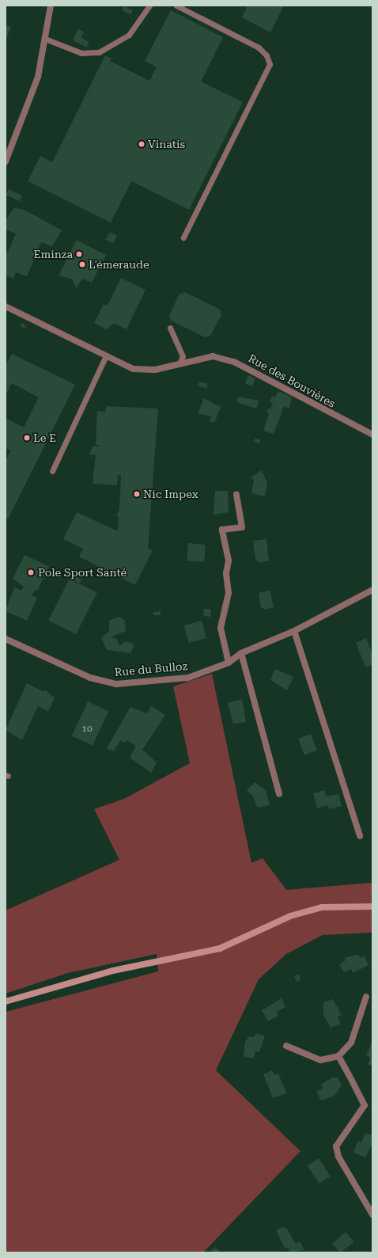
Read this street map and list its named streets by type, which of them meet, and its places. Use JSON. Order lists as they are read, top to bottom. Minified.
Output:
{"streets":{"street":["Rue des Bouvières","Rue du Bulloz"]},"places":["Vinatis","Eminza","L'émeraude","Le E","Nic Impex","Pole Sport Santé"],"house_numbers":["10"]}
